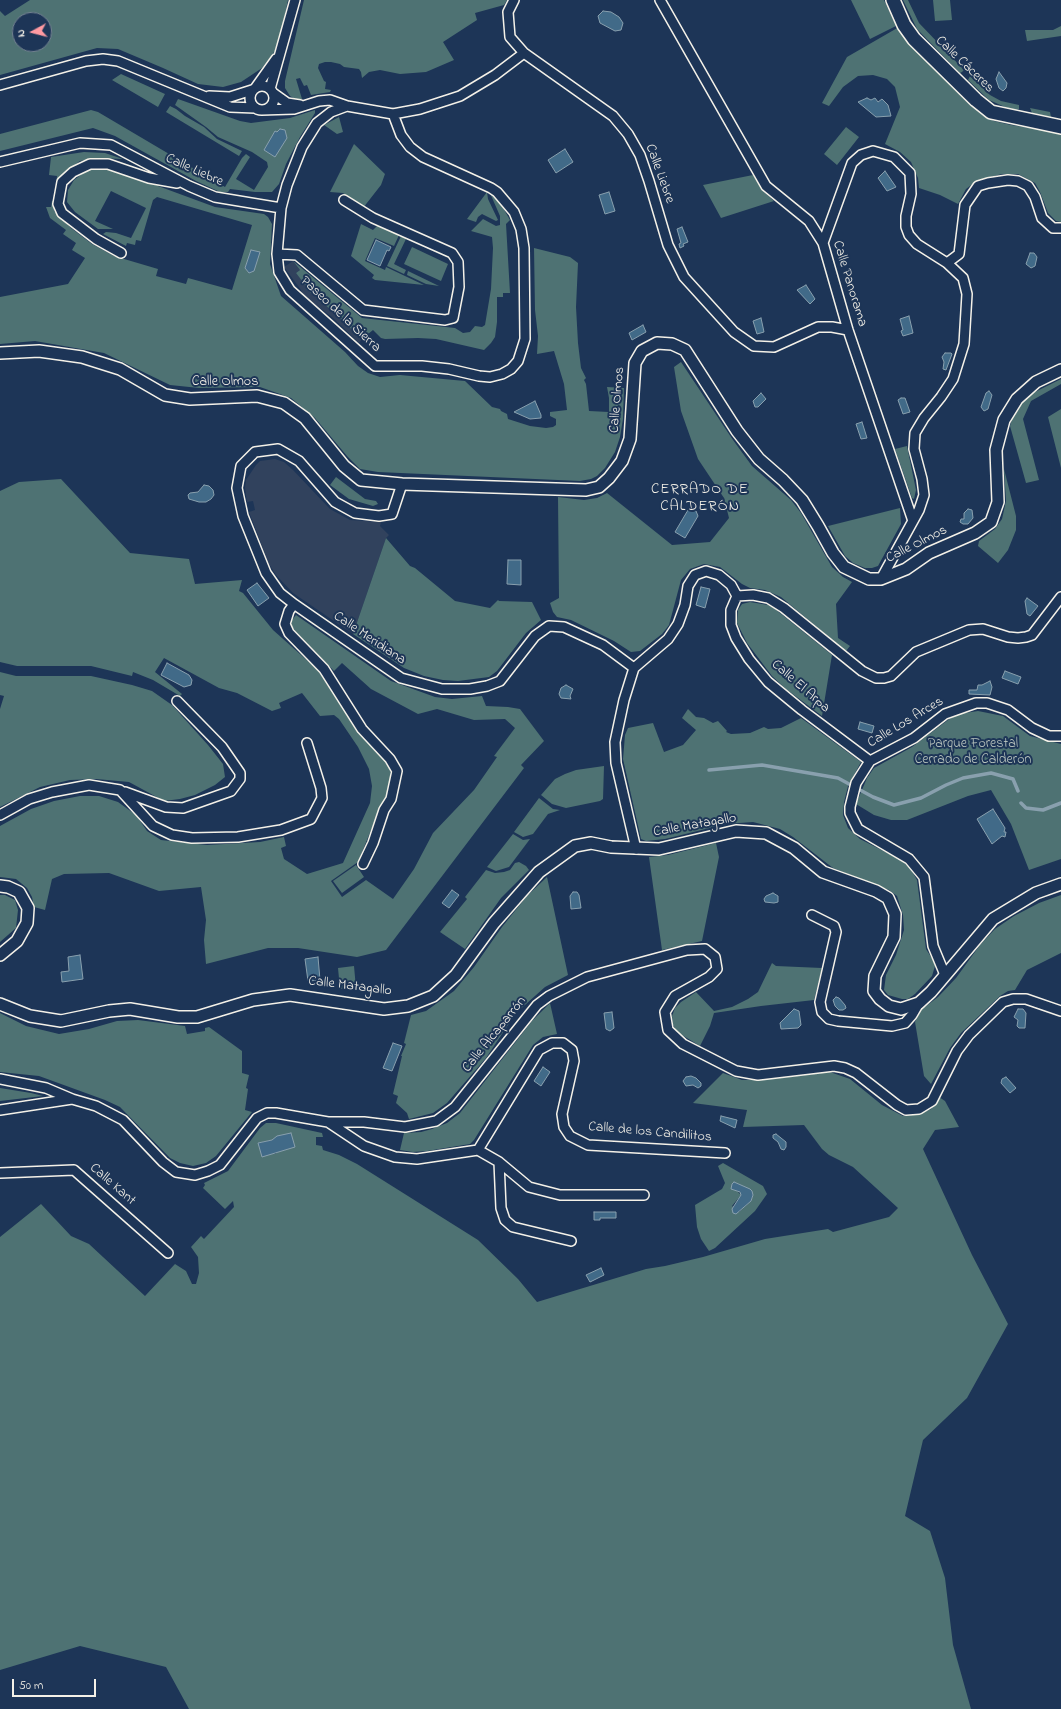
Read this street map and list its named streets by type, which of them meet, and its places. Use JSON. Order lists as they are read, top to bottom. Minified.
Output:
{"streets":{"main road":["Calle Cáceres"],"street":["Calle Liebre","Calle Panorama","Paseo de la Sierra","Calle Olmos","Calle Meridiana","Calle El Arpa","Calle Los Arces","Calle Matagallo","Calle Alcaparrón","Calle de los Candilitos","Calle Kant"]},"crossings":[["Calle Liebre","Calle Panorama"],["Calle Liebre","Paseo de la Sierra"],["Calle Olmos","Calle Meridiana"],["Calle El Arpa","Calle Los Arces"]],"districts":["CERRADO DE CALDERÓN"],"parks":["Parque Forestal Cerrado de Calderón"],"scale_bar":"50 m","north":"left"}
